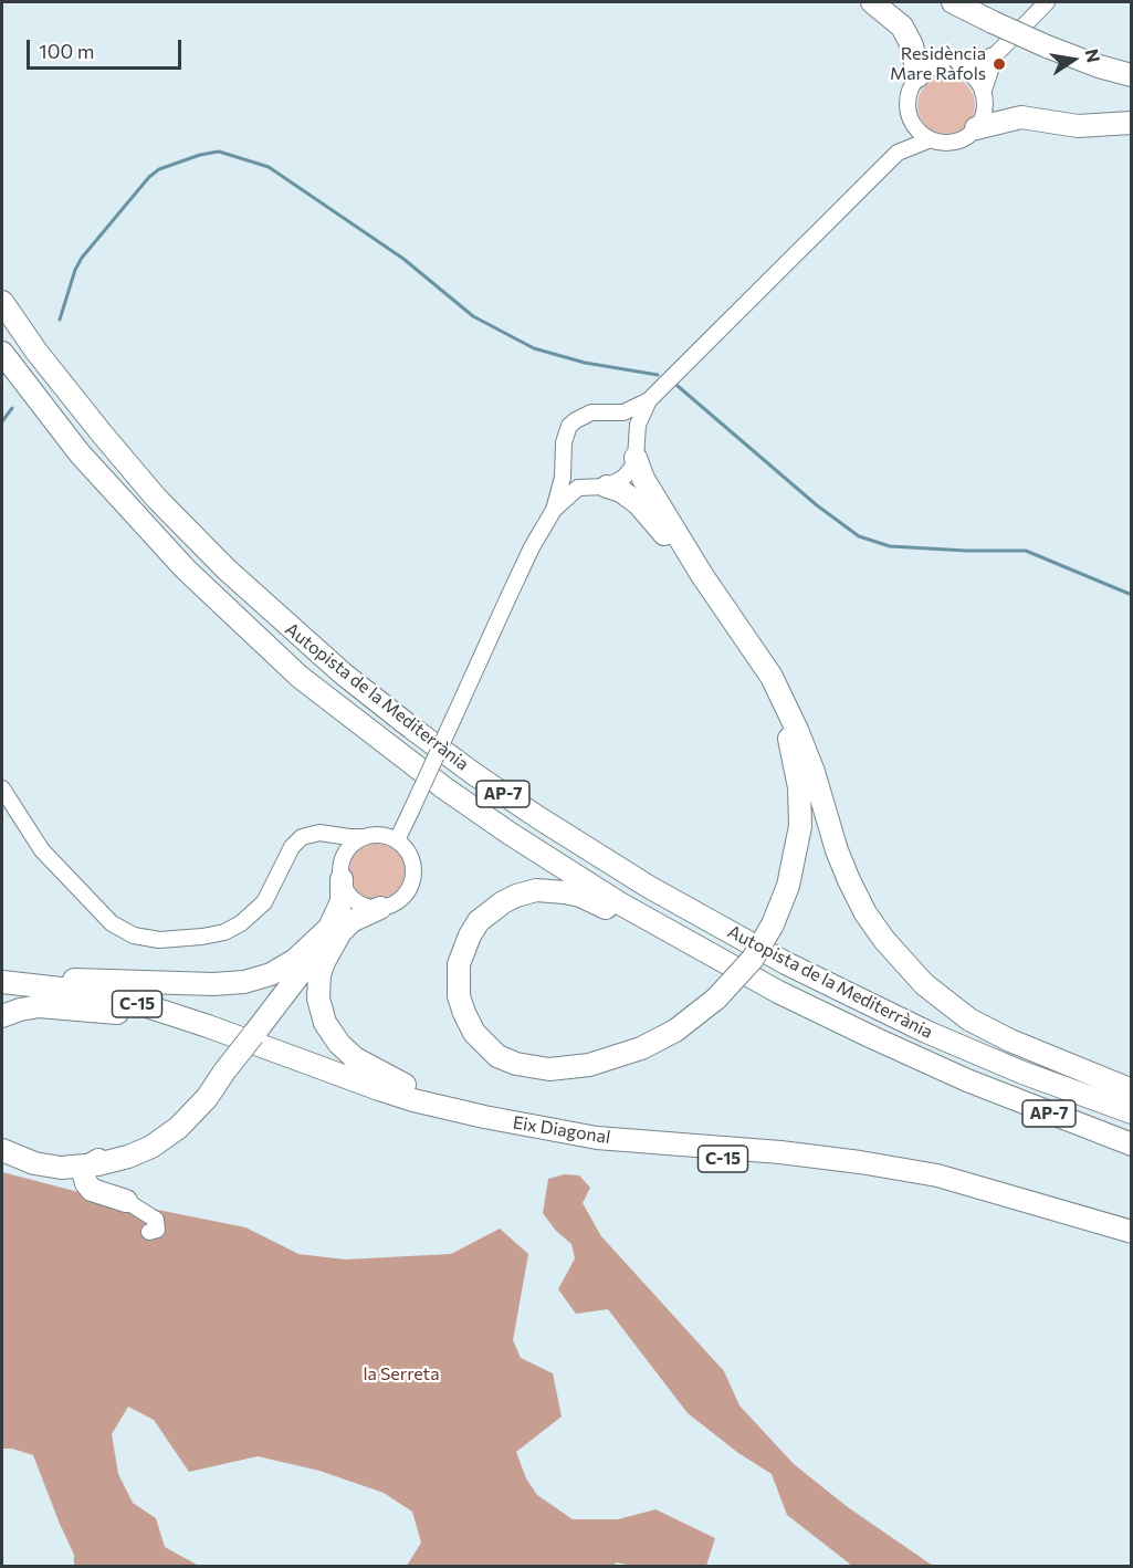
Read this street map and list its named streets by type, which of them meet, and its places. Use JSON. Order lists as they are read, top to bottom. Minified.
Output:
{"streets":{"highway":["Autopista de la Mediterrània","AP-7","C-15","Eix Diagonal"]},"parks":["la Serreta"],"places":["Residència Mare Ràfols"],"scale_bar":"100 m","north":"right"}
